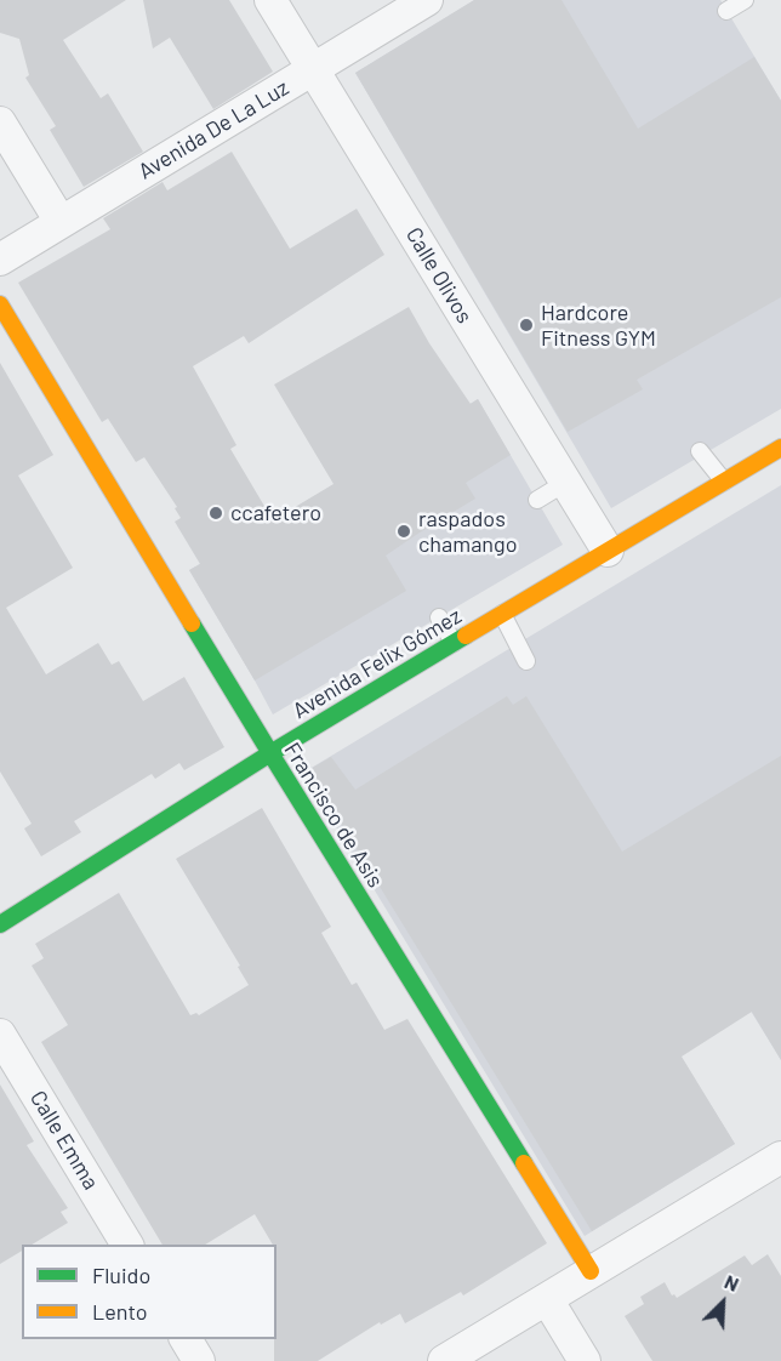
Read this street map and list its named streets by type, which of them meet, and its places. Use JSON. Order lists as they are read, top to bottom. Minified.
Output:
{"streets":{"street":["Avenida De La Luz","Calle Olivos","Avenida Felix Gómez","Francisco de Asis","Calle Emma"]},"crossings":[["Avenida De La Luz","Calle Olivos"],["Calle Olivos","Avenida Felix Gómez"],["Avenida Felix Gómez","Francisco de Asis"]],"places":["Hardcore Fitness GYM","ccafetero","raspados chamango"],"legend":["Fluido","Lento"],"north":"top right"}
